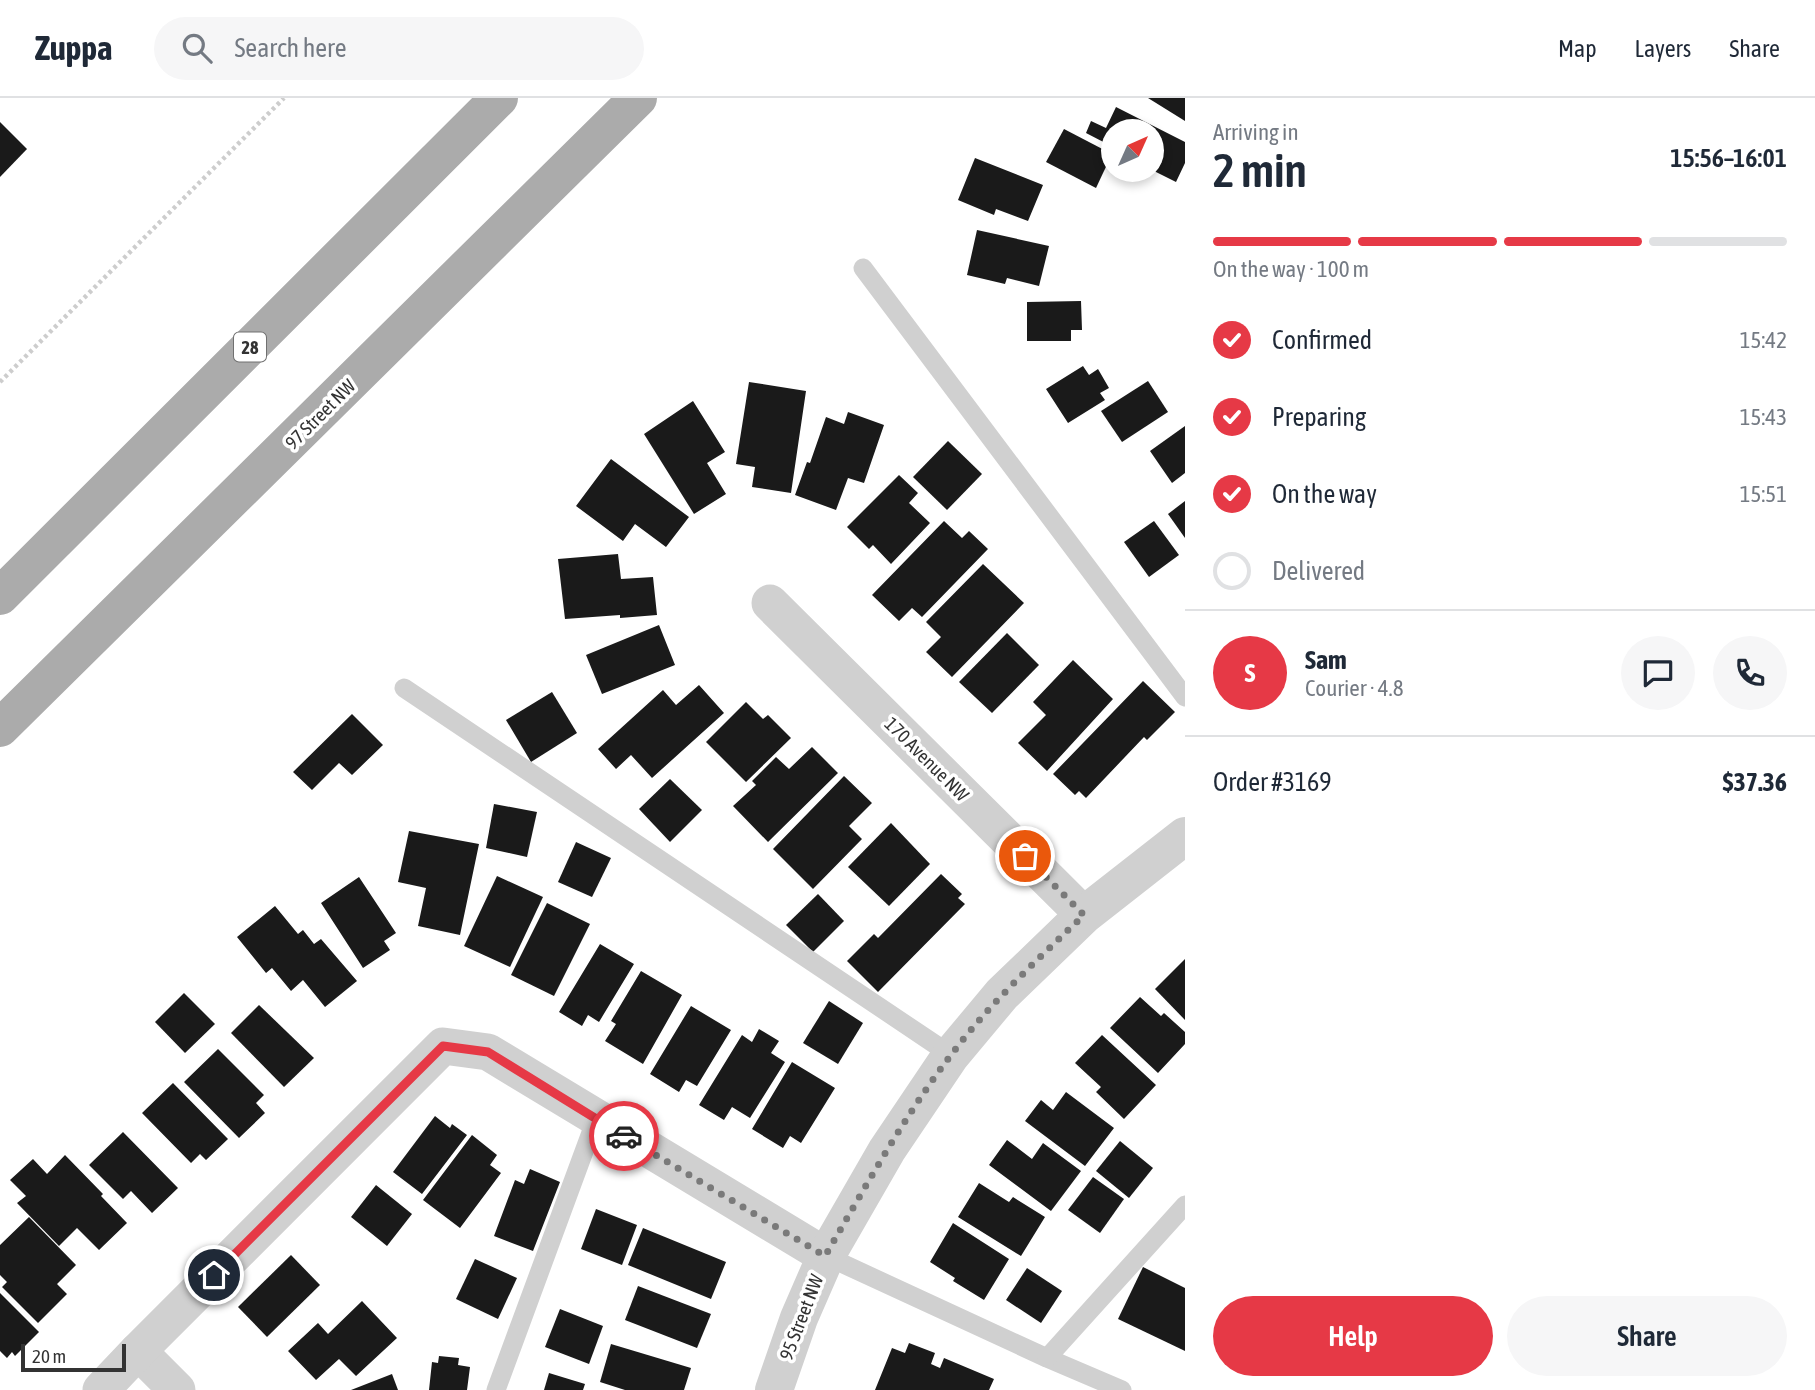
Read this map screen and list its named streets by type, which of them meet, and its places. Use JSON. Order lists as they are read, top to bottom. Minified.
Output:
{"streets":{"main road":["28","97 Street NW"],"street":["170 Avenue NW","95 Street NW"]},"crossings":[["170 Avenue NW","95 Street NW"]],"scale_bar":"20 m","north":"top right","page":{"header":"Zuppa","search":"Search here","nav":["Map","Layers","Share"],"heading":["2 min","Arriving in","15:56–16:01"],"panel":["Sam","Courier · 4.8","Order #3169","$37.36"],"bar":"On the way · 100 m","list":[["Confirmed","15:42"],["Preparing","15:43"],["On the way","15:51"],"Delivered"],"round":"S","buttons":["Help","Share"],"scale":"20 m"}}
